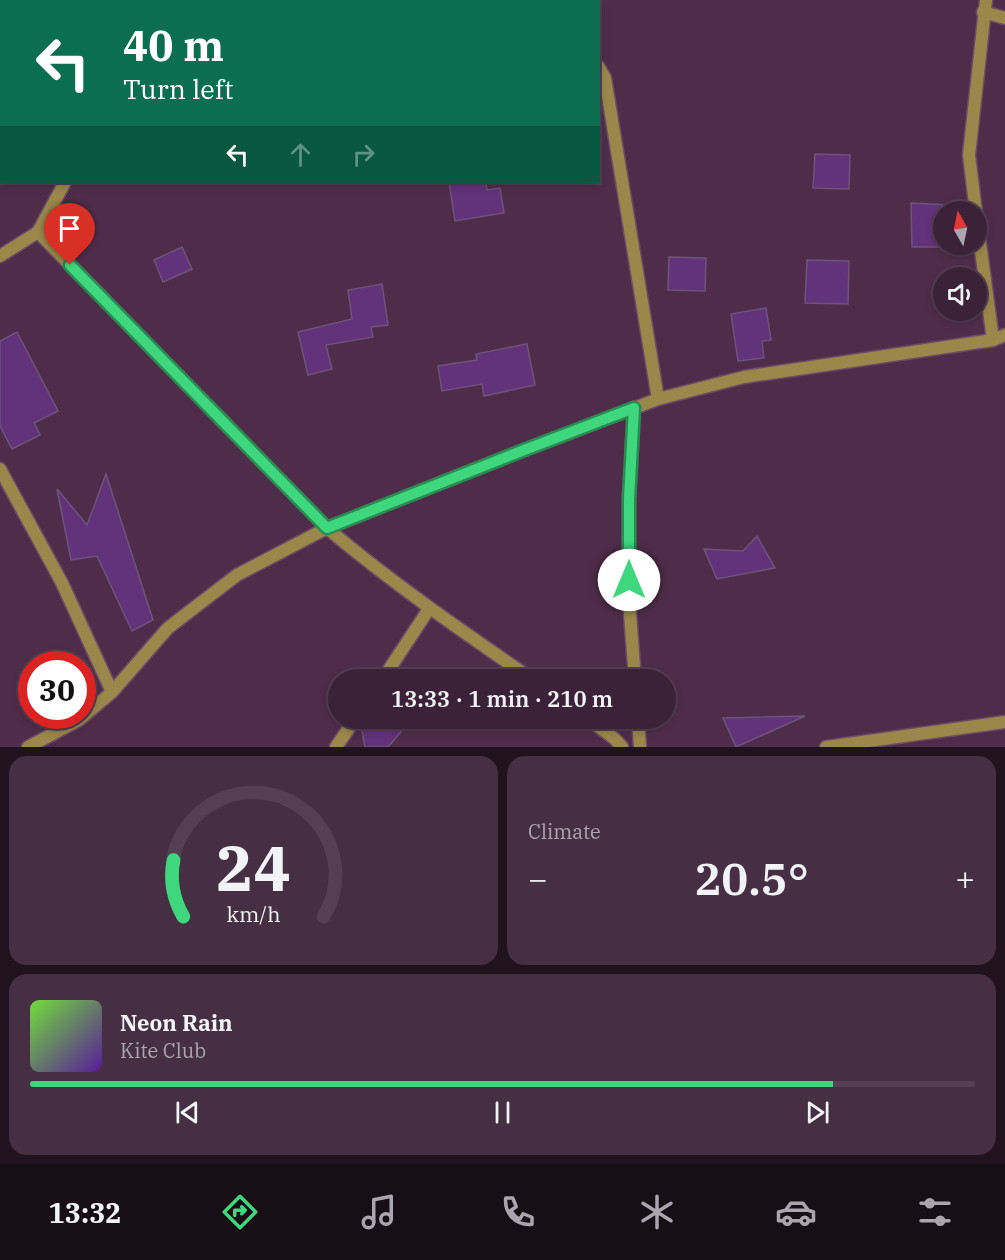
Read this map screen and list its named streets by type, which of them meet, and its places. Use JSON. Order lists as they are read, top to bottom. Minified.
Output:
{"north":"top","page":{"turn":["40 m","Turn left"],"limit":"30","trip":"13:33 · 1 min · 210 m","tile":"Climate","heat":["−","20.5°","+"],"song":["Neon Rain","Kite Club"],"tabs":"13:32","gauge":["24","km/h"]}}
